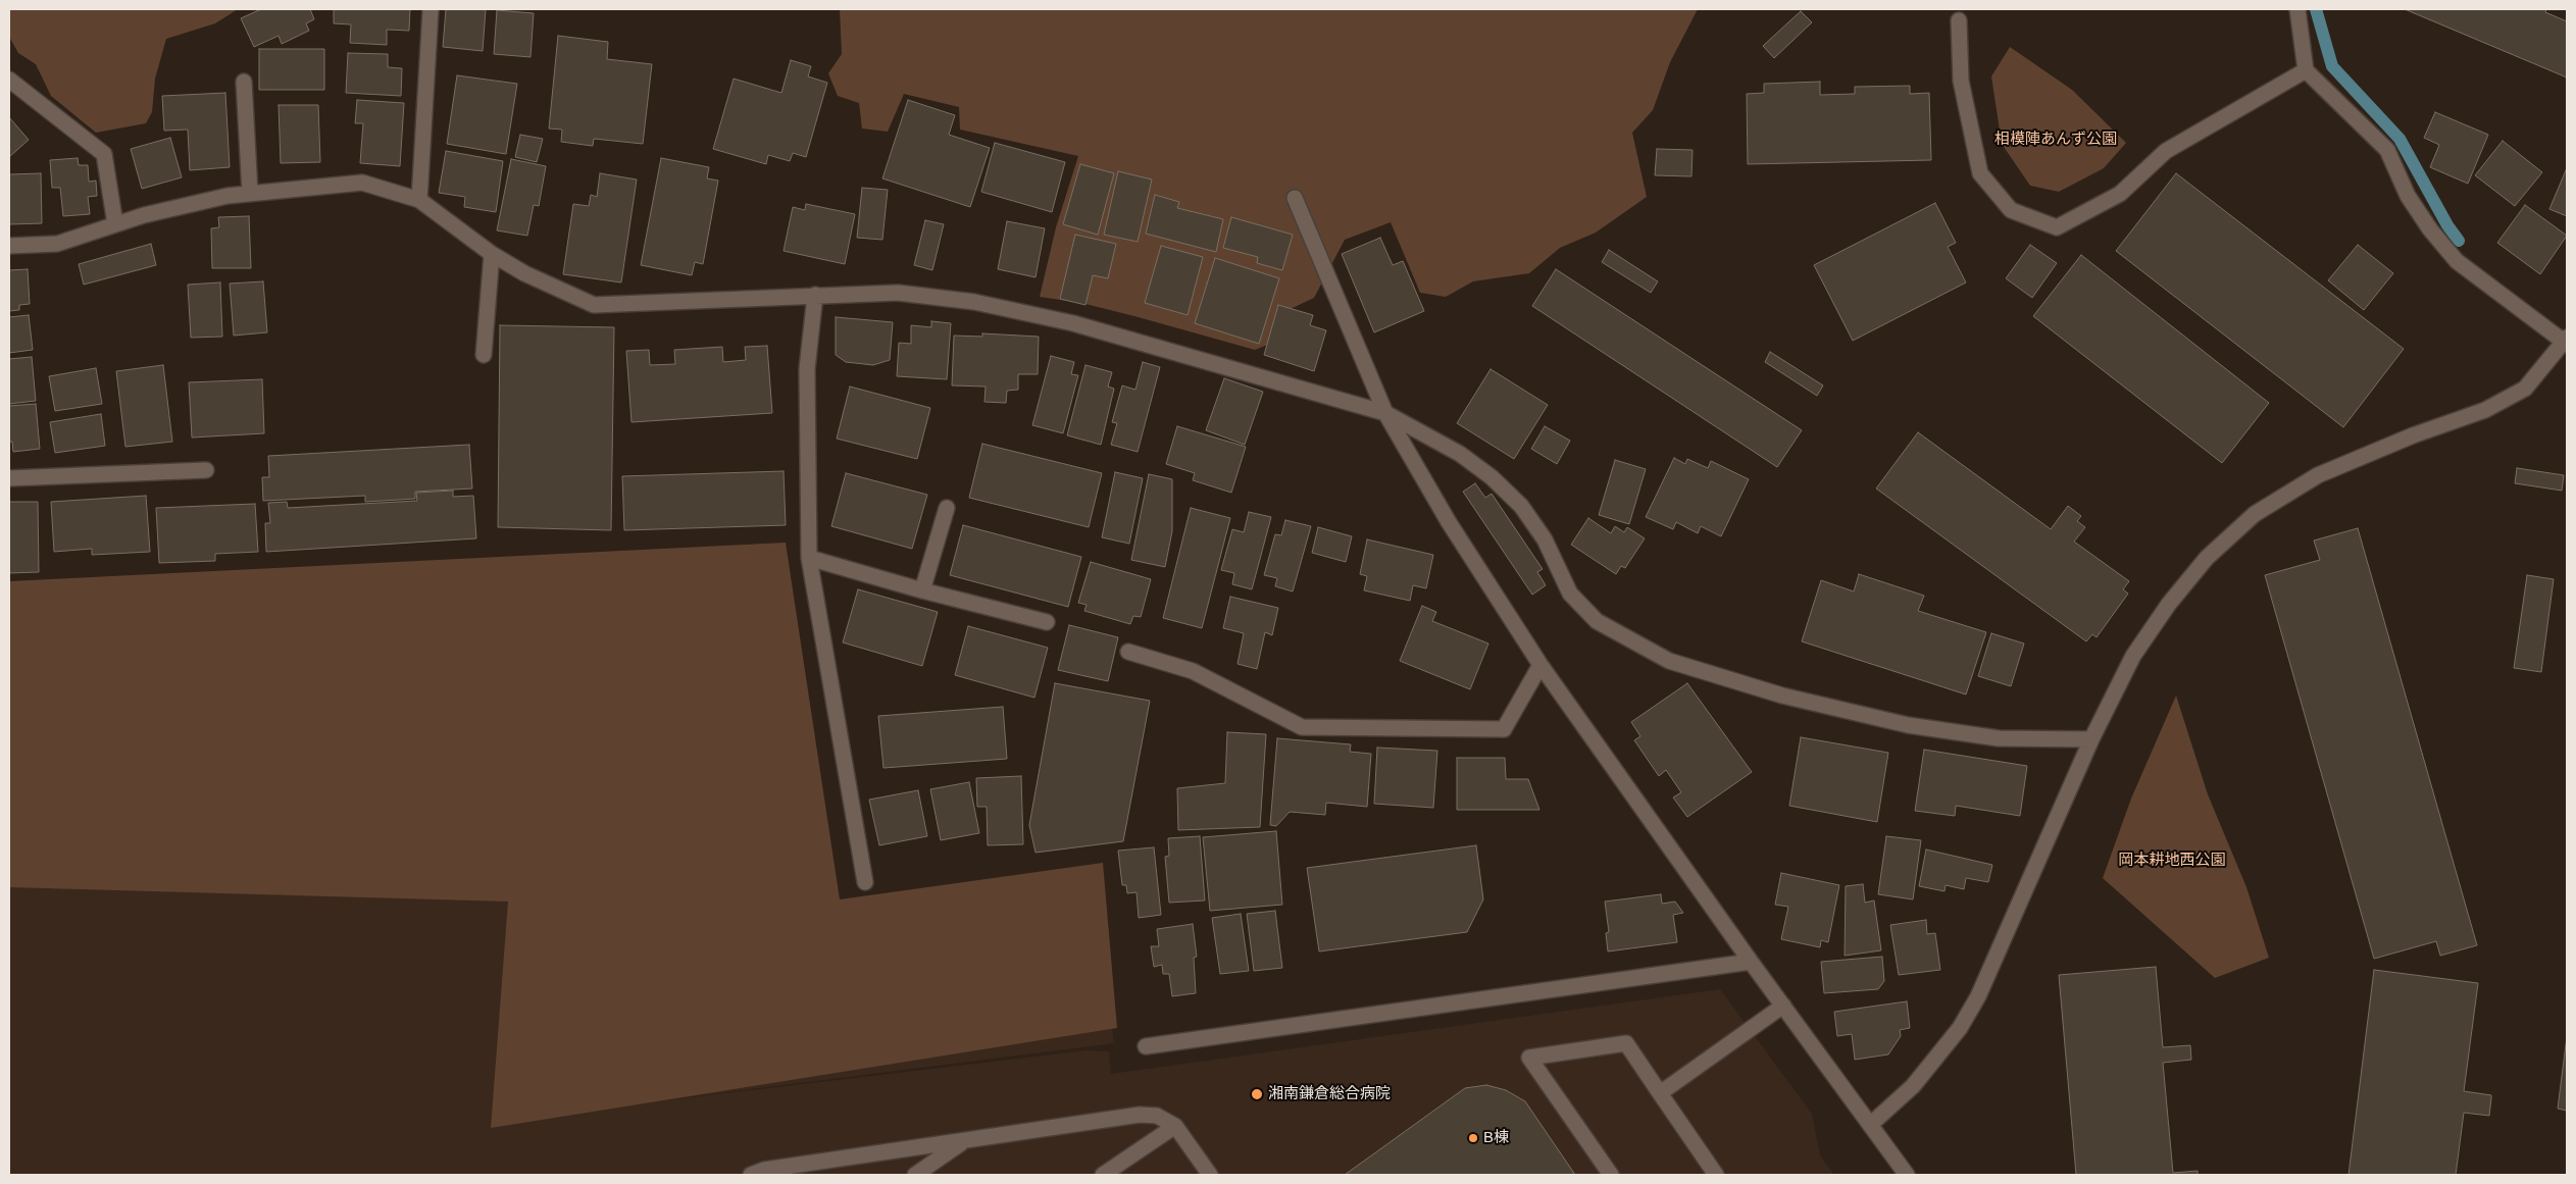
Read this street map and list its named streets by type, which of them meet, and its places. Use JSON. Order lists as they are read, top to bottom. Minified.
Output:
{"parks":["相模陣あんず公園","岡本耕地西公園"],"places":["湘南鎌倉総合病院","B棟"]}
